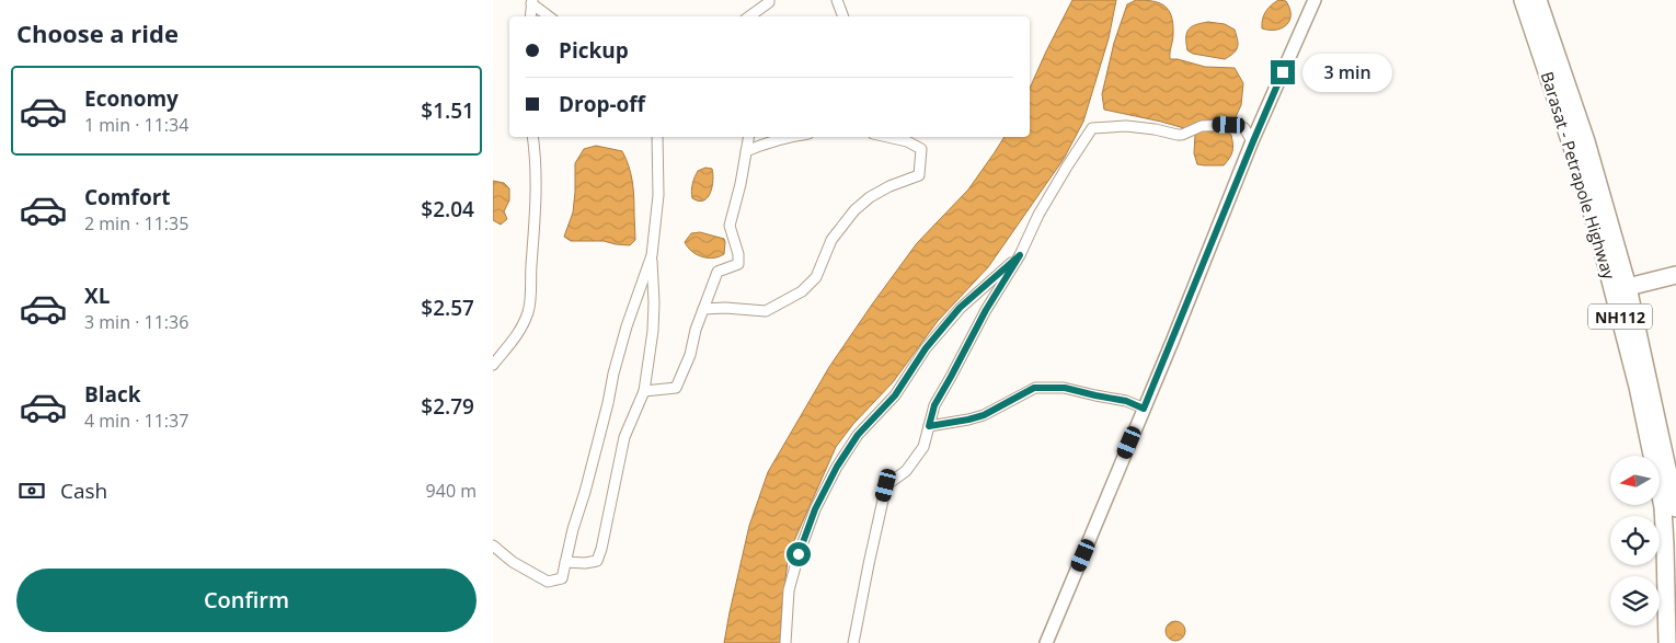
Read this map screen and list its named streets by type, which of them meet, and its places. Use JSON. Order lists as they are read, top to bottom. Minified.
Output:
{"streets":{"highway":["Barasat - Petrapole Highway","NH112"]},"north":"left","page":{"heading":"Choose a ride","banner":["Pickup","Drop-off"],"bubble":"3 min","list":[{"name":"Economy","note":"1 min · 11:34","value":"$1.51"},{"name":"Comfort","note":"2 min · 11:35","value":"$2.04"},{"name":"XL","note":"3 min · 11:36","value":"$2.57"},{"name":"Black","note":"4 min · 11:37","value":"$2.79"}],"pay":["Cash","940 m"],"buttons":"Confirm"}}
